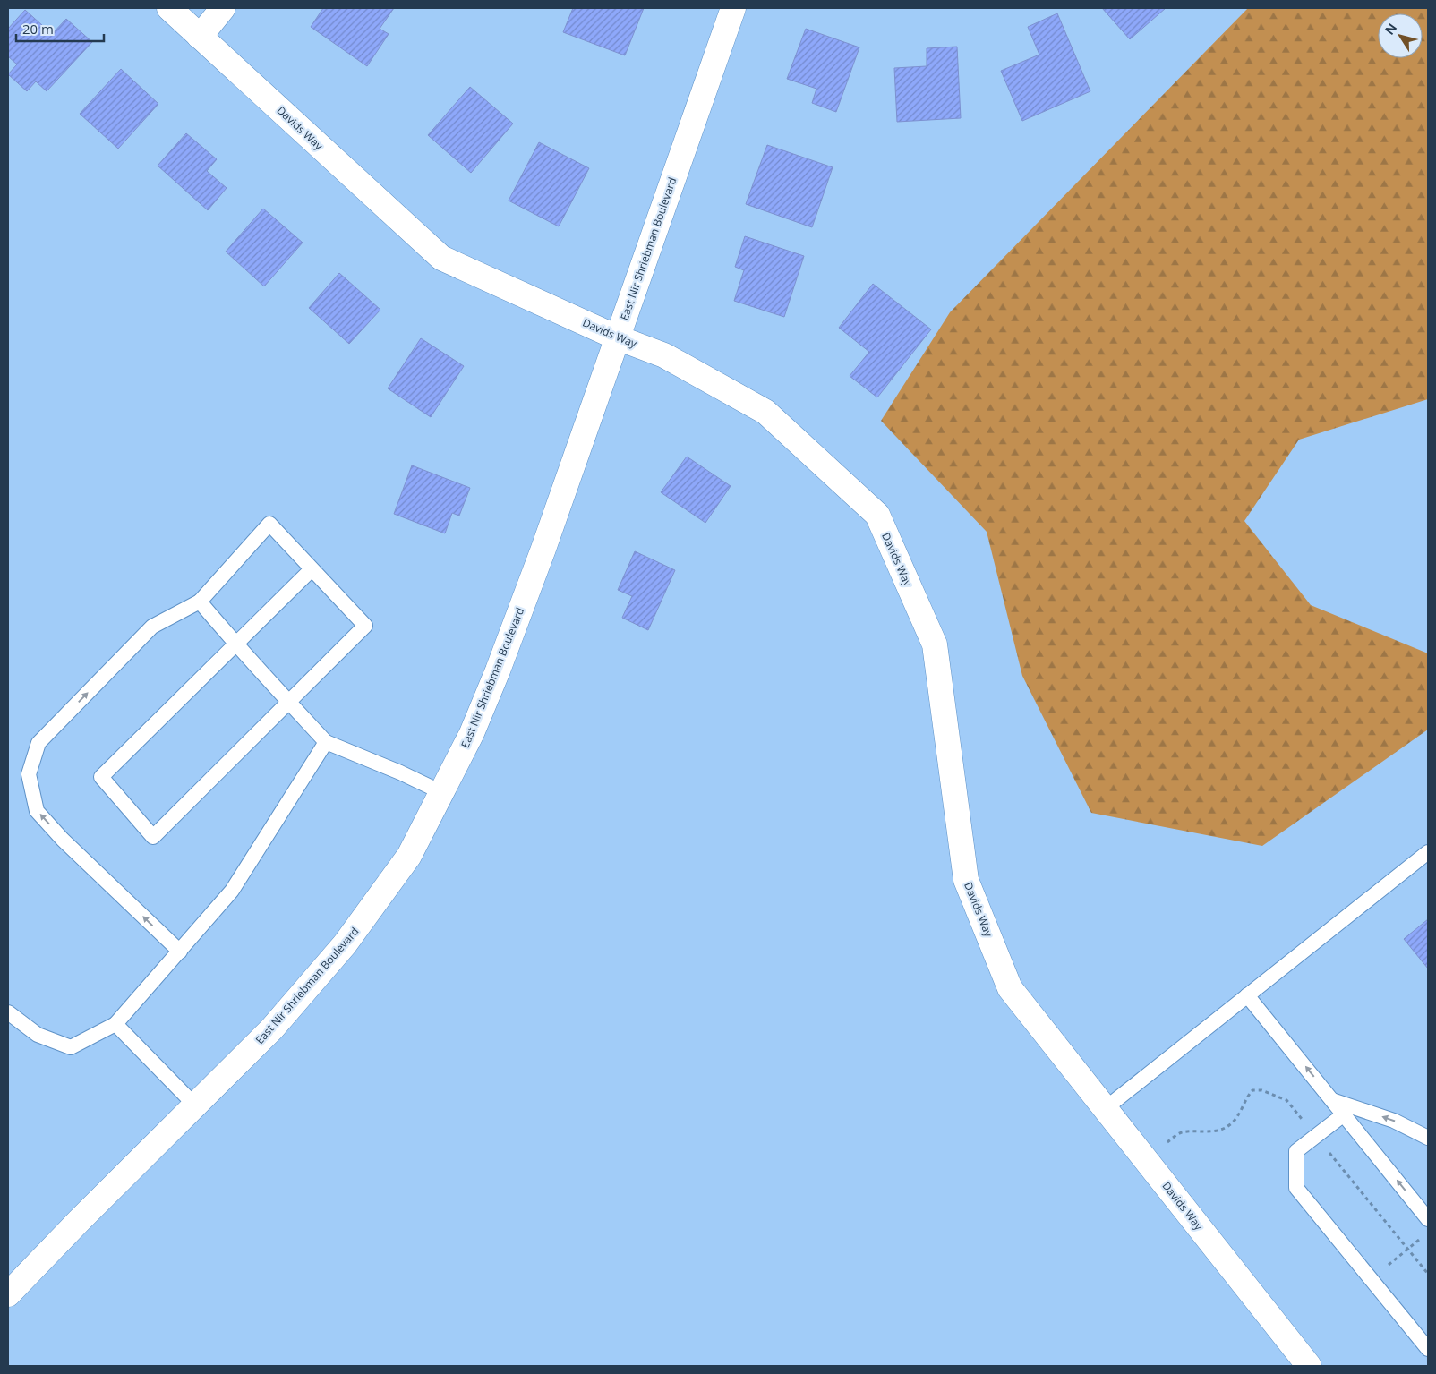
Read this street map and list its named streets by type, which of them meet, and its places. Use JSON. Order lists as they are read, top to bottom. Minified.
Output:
{"streets":{"street":["Davids Way","East Nir Shriebman Boulevard"]},"crossings":[["Davids Way","East Nir Shriebman Boulevard"]],"scale_bar":"20 m","north":"top left"}
